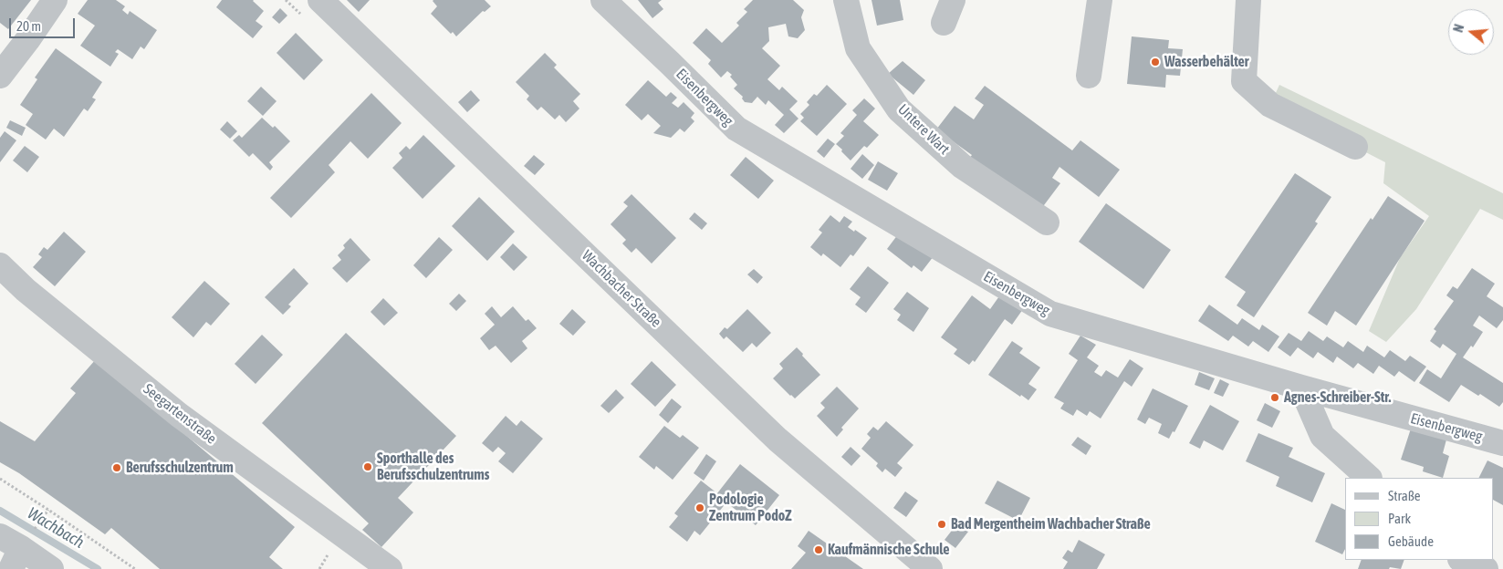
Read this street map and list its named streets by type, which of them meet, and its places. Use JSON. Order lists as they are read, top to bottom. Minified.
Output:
{"streets":{"street":["Eisenbergweg","Untere Wart","Wachbacher Straße","Seegartenstraße"]},"water":["Wachbach"],"places":["Wasserbehälter","Agnes-Schreiber-Str.","Sporthalle des Berufsschulzentrums","Berufsschulzentrum","Podologie Zentrum PodoZ","Bad Mergentheim Wachbacher Straße","Kaufmännische Schule"],"legend":["Straße","Park","Gebäude"],"scale_bar":"20 m","north":"left"}
